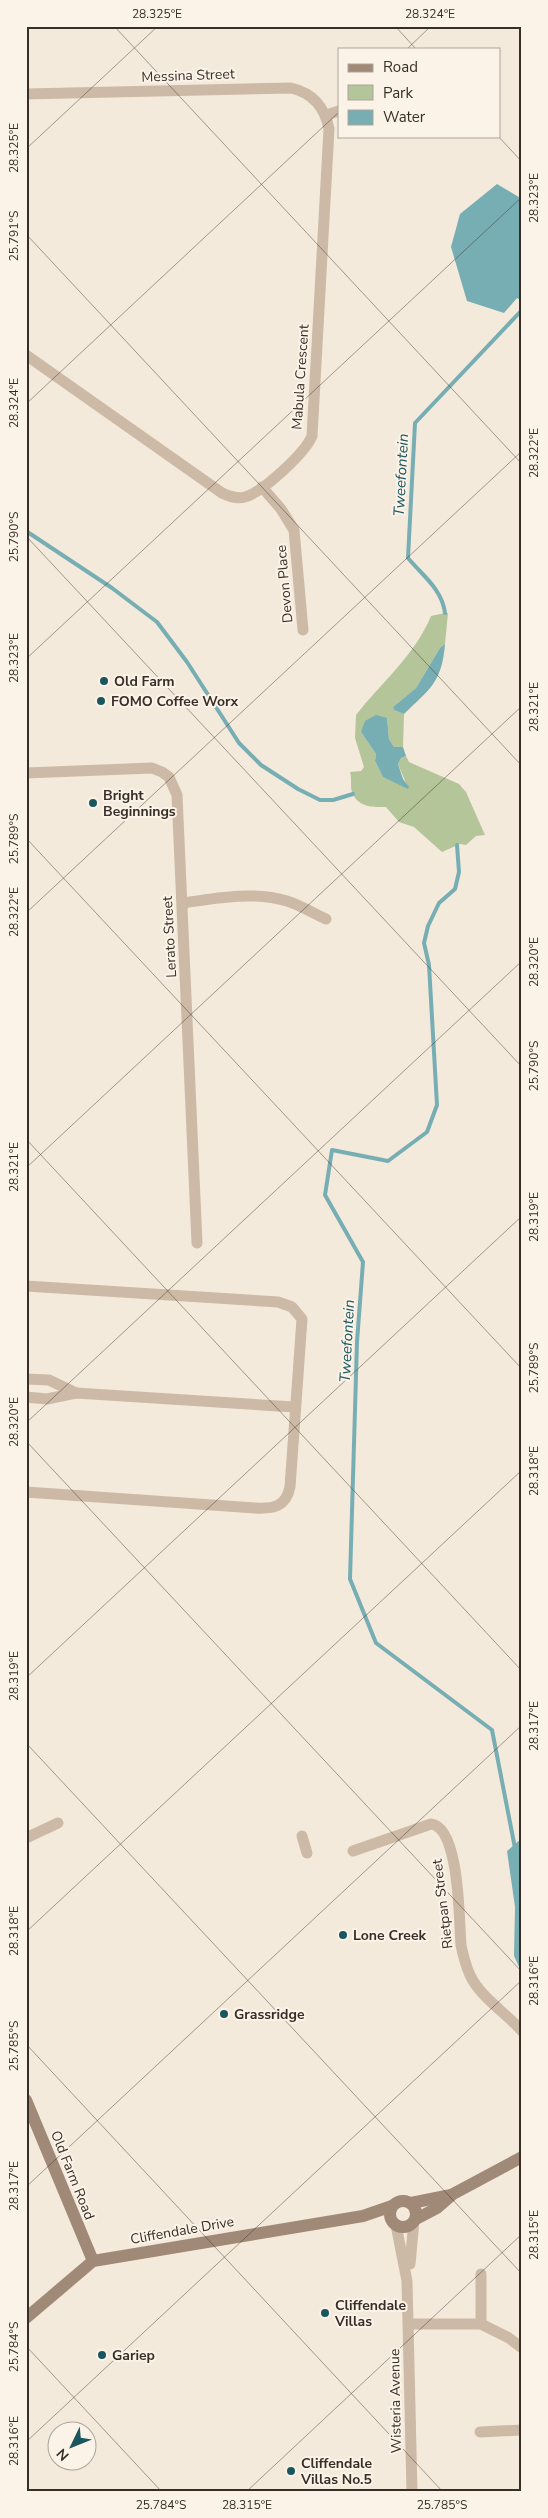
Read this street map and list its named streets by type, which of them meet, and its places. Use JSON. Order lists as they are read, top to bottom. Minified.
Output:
{"streets":{"street":["Messina Street","Mabula Crescent","Devon Place","Lerato Street","Rietpan Street","Old Farm Road","Cliffendale Drive","Wisteria Avenue"]},"crossings":[["Messina Street","Mabula Crescent"],["Mabula Crescent","Devon Place"],["Old Farm Road","Cliffendale Drive"],["Cliffendale Drive","Wisteria Avenue"]],"water":["Tweefontein"],"places":["Old Farm","FOMO Coffee Worx","Bright Beginnings","Lone Creek","Grassridge","Cliffendale Villas","Gariep","Cliffendale Villas No.5"],"legend":["Road","Park","Water"],"north":"bottom left","coordinates":["28.325°E","28.324°E","28.323°E","25.791°S","28.322°E","25.790°S","28.321°E","25.789°S","28.320°E","28.319°E","28.318°E","28.317°E","28.316°E","25.785°S","28.315°E","25.784°S"]}
